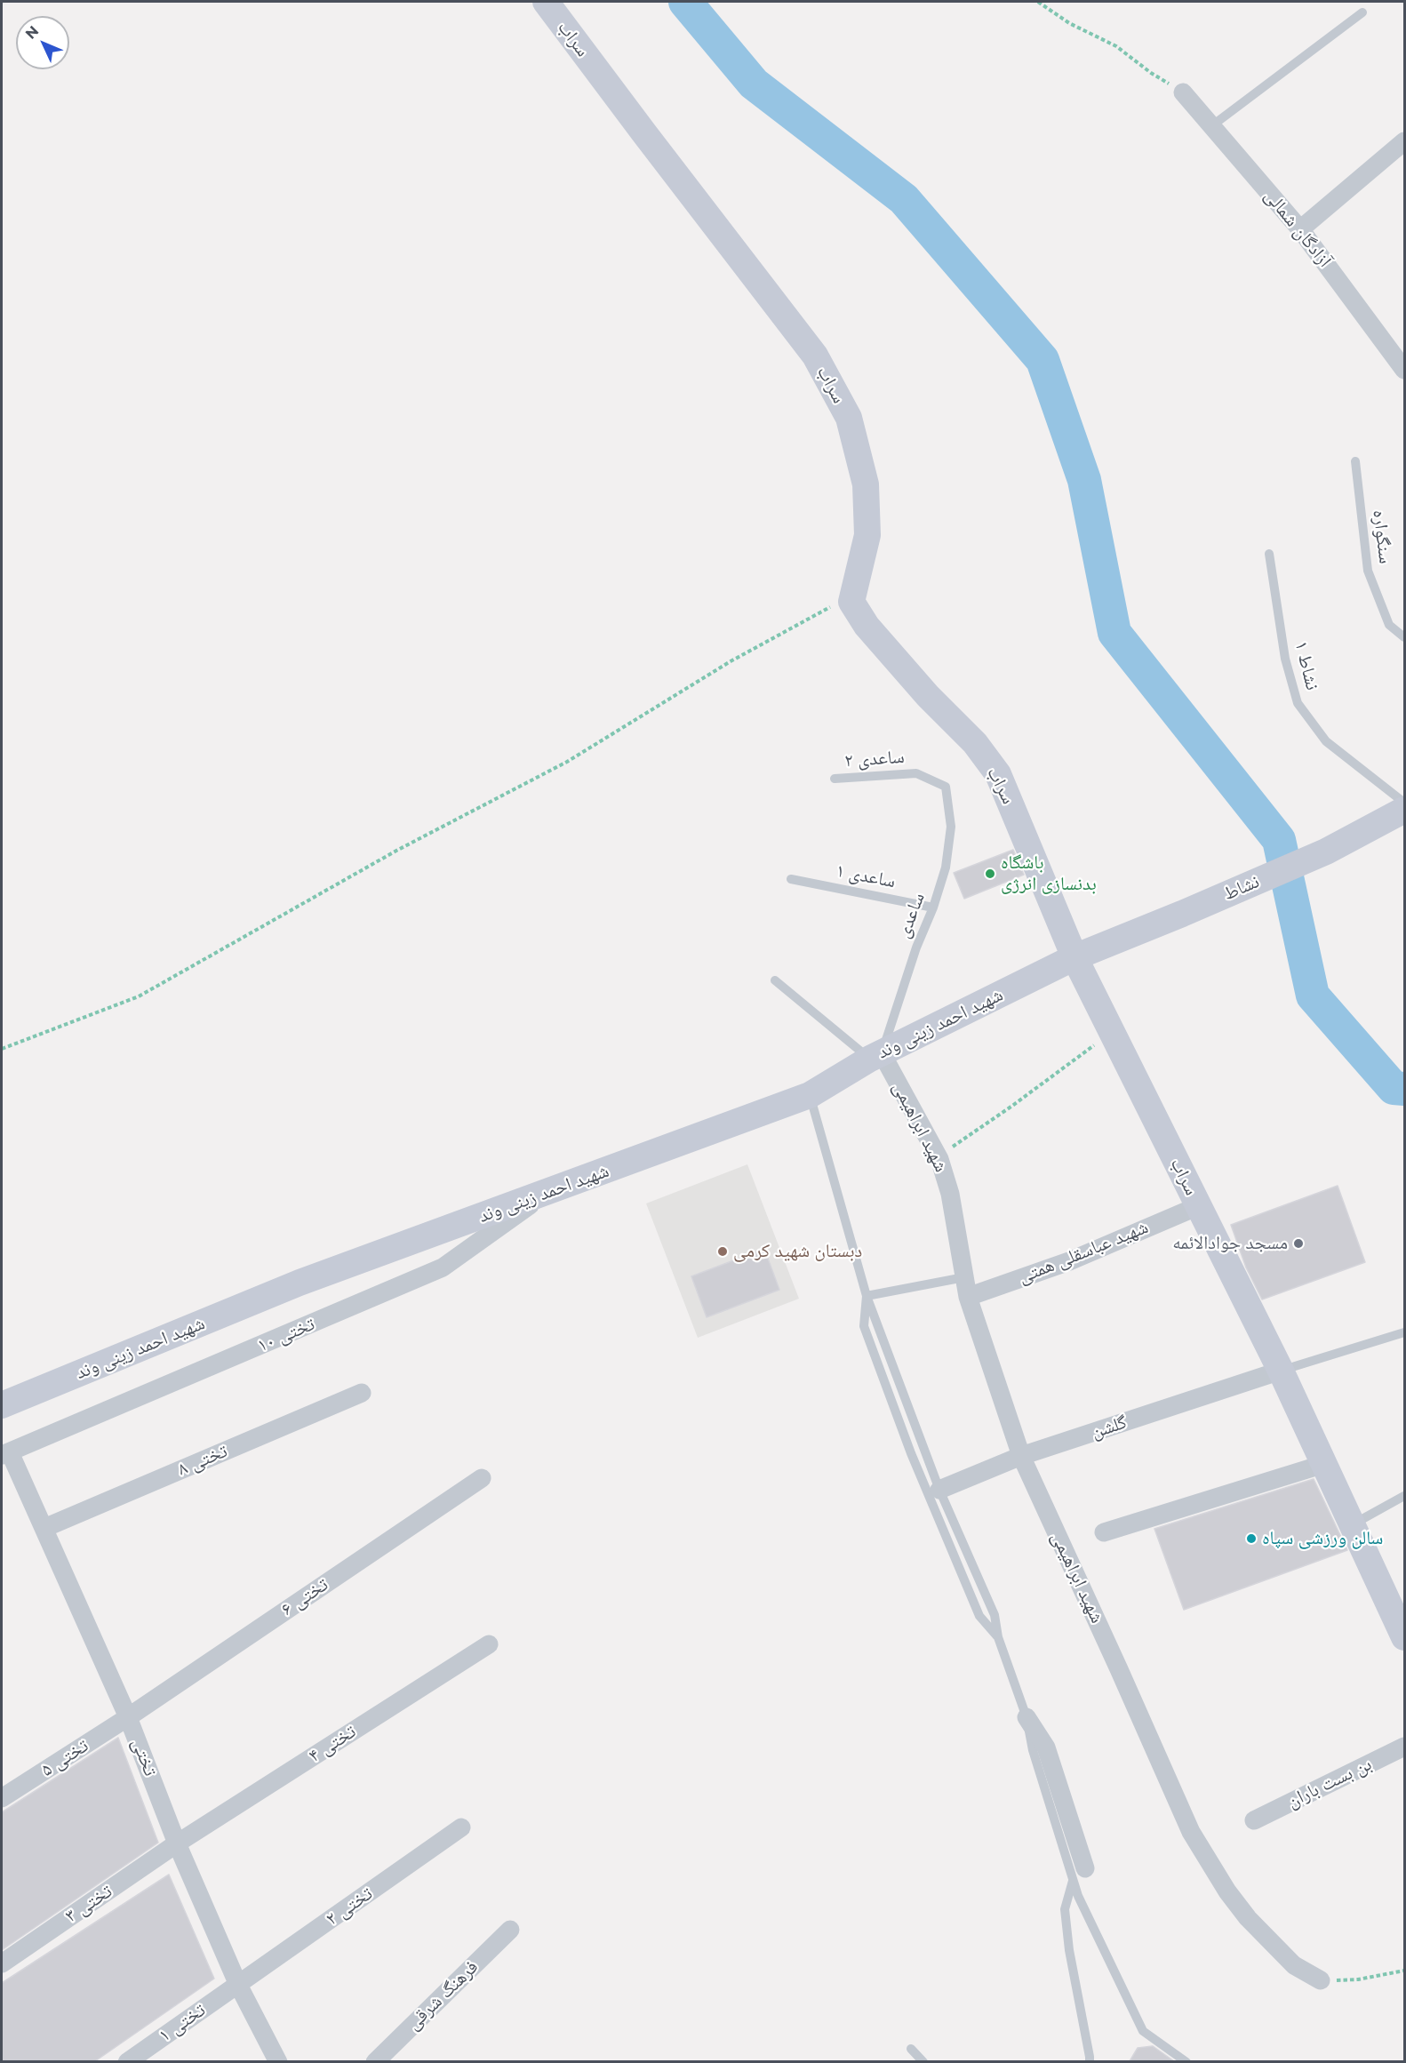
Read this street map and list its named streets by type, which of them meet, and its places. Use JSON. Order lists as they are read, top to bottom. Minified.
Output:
{"streets":{"main road":["سراب","نشاط","شهید احمد زینی وند"],"street":["آزادگان شمالی","شهید ابراهیمی","شهید عباسقلی همتی","تختی ۱۰","گلشن","تختی ۸","تختی ۶","تختی ۴","تختی","تختی ۵","بن بست باران","تختی ۳","تختی ۲","فرهنگ شرقی","تختی ۱"],"lane":["سنگواره","نشاط ۱","ساعدی ۲","ساعدی ۱","ساعدی"]},"crossings":[["سراب","نشاط"],["سراب","شهید احمد زینی وند"],["سراب","شهید عباسقلی همتی"],["سراب","گلشن"],["ساعدی ۲","ساعدی"],["ساعدی ۱","ساعدی"],["نشاط","شهید احمد زینی وند"],["ساعدی","شهید احمد زینی وند"],["ساعدی","شهید ابراهیمی"],["شهید احمد زینی وند","شهید ابراهیمی"],["شهید احمد زینی وند","تختی ۱۰"],["شهید ابراهیمی","شهید عباسقلی همتی"],["شهید ابراهیمی","گلشن"],["تختی ۱۰","تختی"],["تختی ۸","تختی"],["تختی ۶","تختی"],["تختی ۶","تختی ۵"],["تختی ۴","تختی"],["تختی ۴","تختی ۳"],["تختی","تختی ۵"],["تختی","تختی ۳"],["تختی","تختی ۲"],["تختی","تختی ۱"],["تختی ۲","تختی ۱"]],"places":["باشگاه بدنسازی انرژی","مسجد جوادالائمه","دبستان شهید کرمی","سالن ورزشی سپاه"],"north":"top left"}
